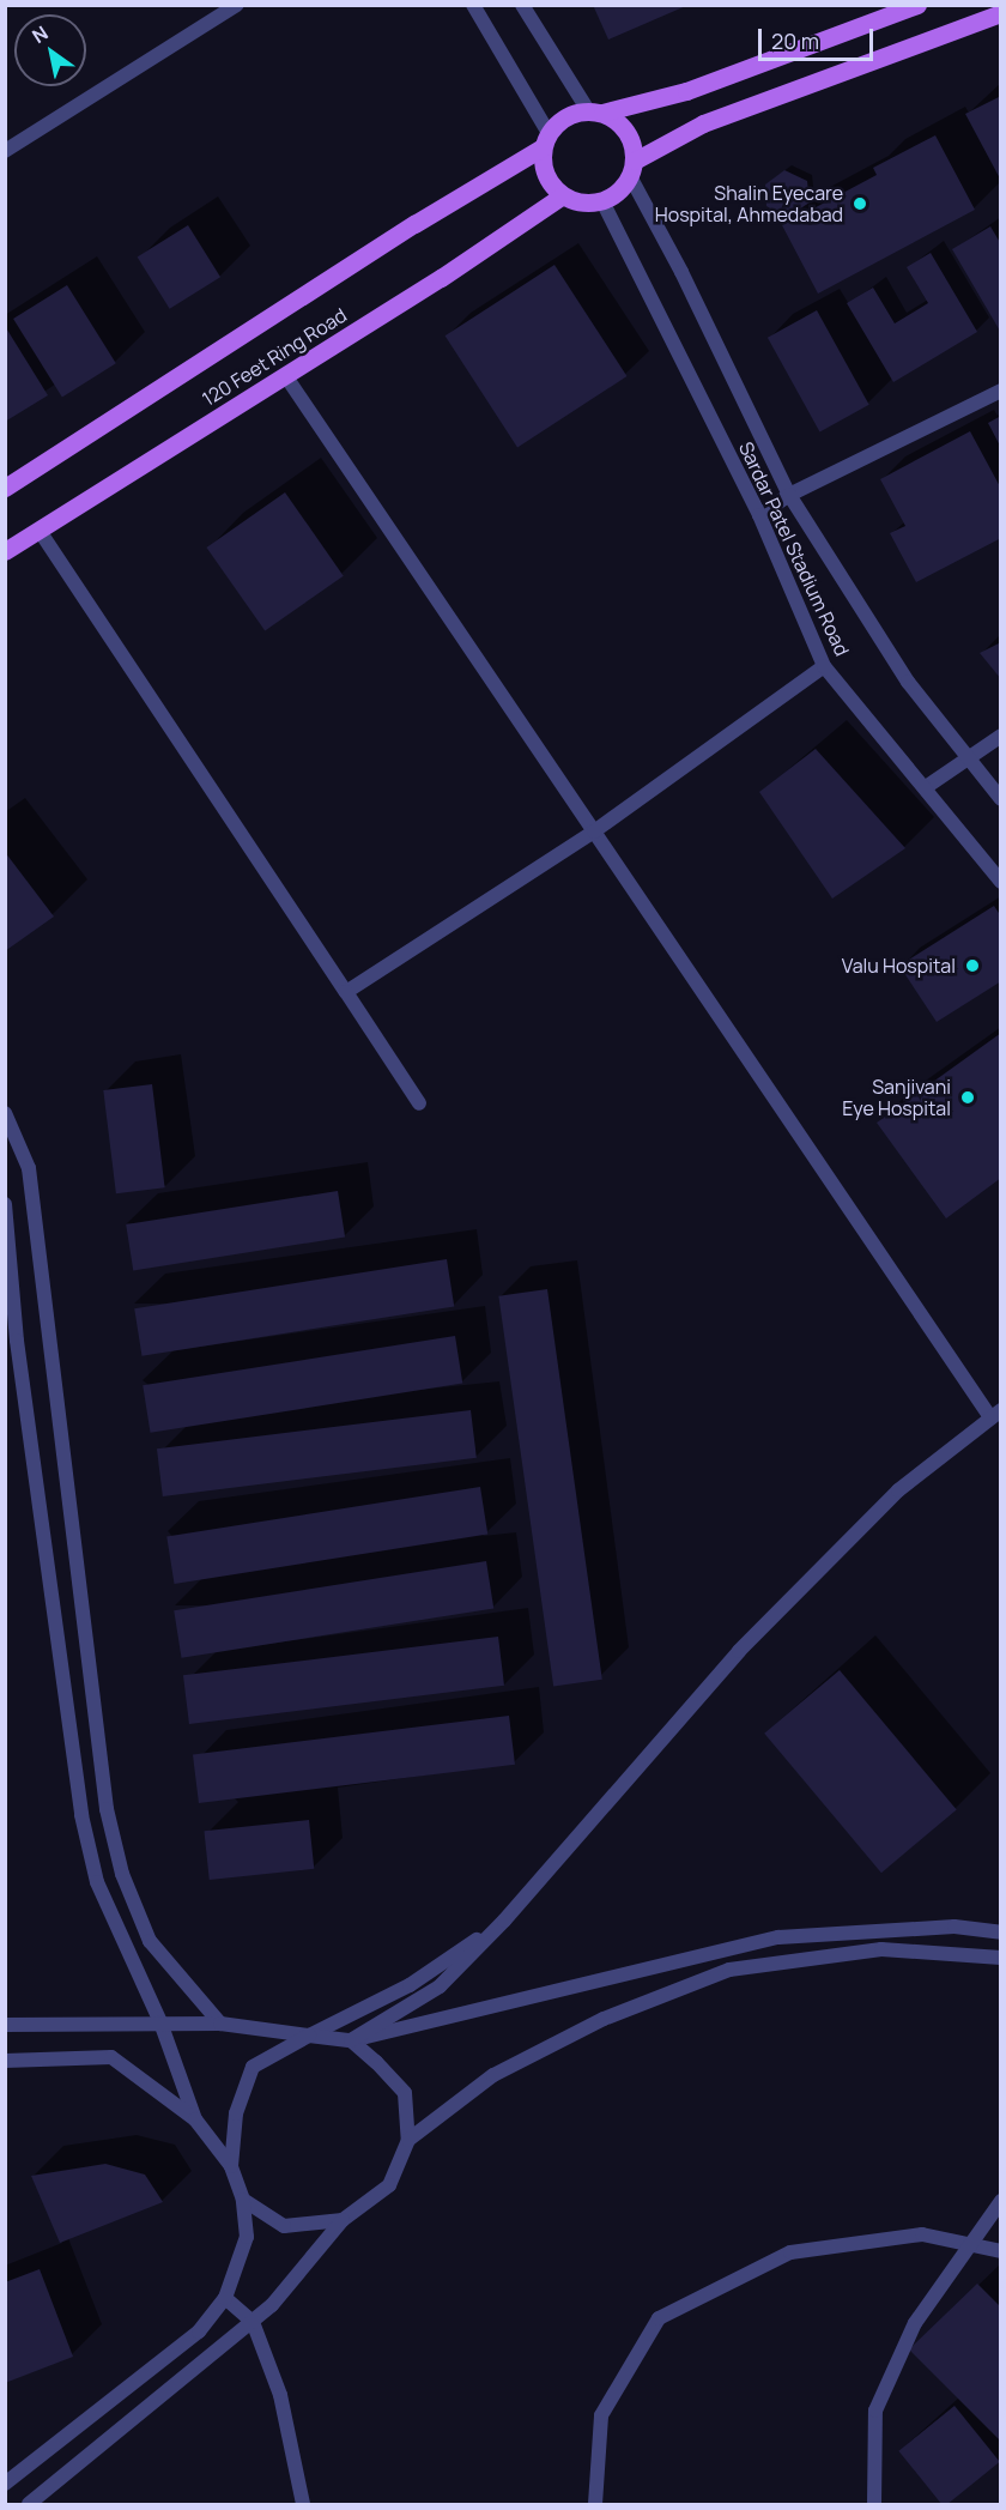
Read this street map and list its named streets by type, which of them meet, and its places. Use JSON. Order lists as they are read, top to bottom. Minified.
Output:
{"streets":{"main road":["120 Feet Ring Road"],"street":["Sardar Patel Stadium Road"]},"crossings":[["120 Feet Ring Road","Sardar Patel Stadium Road"]],"places":["Shalin Eyecare Hospital, Ahmedabad","Valu Hospital","Sanjivani Eye Hospital"],"scale_bar":"20 m","north":"top left"}
